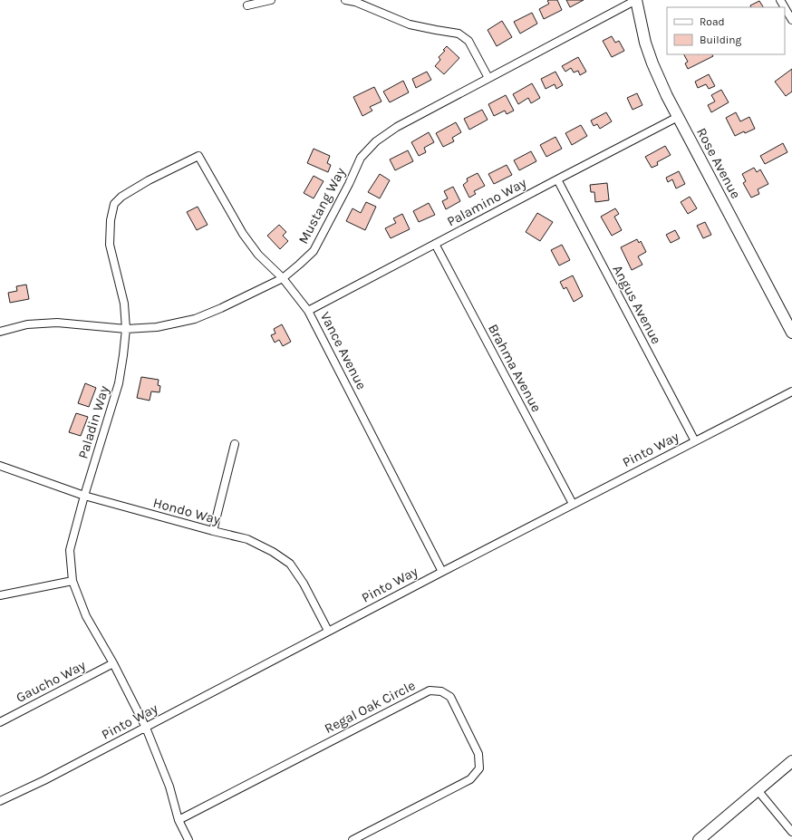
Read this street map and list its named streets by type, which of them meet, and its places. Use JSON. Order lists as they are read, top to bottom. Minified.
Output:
{"streets":{"street":["Rose Avenue","Palamino Way","Mustang Way","Angus Avenue","Vance Avenue","Brahma Avenue","Paladin Way","Pinto Way","Hondo Way","Gaucho Way","Regal Oak Circle"]},"crossings":[["Rose Avenue","Palamino Way"],["Rose Avenue","Mustang Way"],["Palamino Way","Angus Avenue"],["Palamino Way","Vance Avenue"],["Palamino Way","Brahma Avenue"],["Mustang Way","Vance Avenue"],["Mustang Way","Paladin Way"],["Angus Avenue","Pinto Way"],["Vance Avenue","Paladin Way"],["Vance Avenue","Pinto Way"],["Brahma Avenue","Pinto Way"],["Paladin Way","Pinto Way"],["Paladin Way","Hondo Way"],["Paladin Way","Gaucho Way"],["Pinto Way","Hondo Way"]],"legend":["Road","Building"]}
